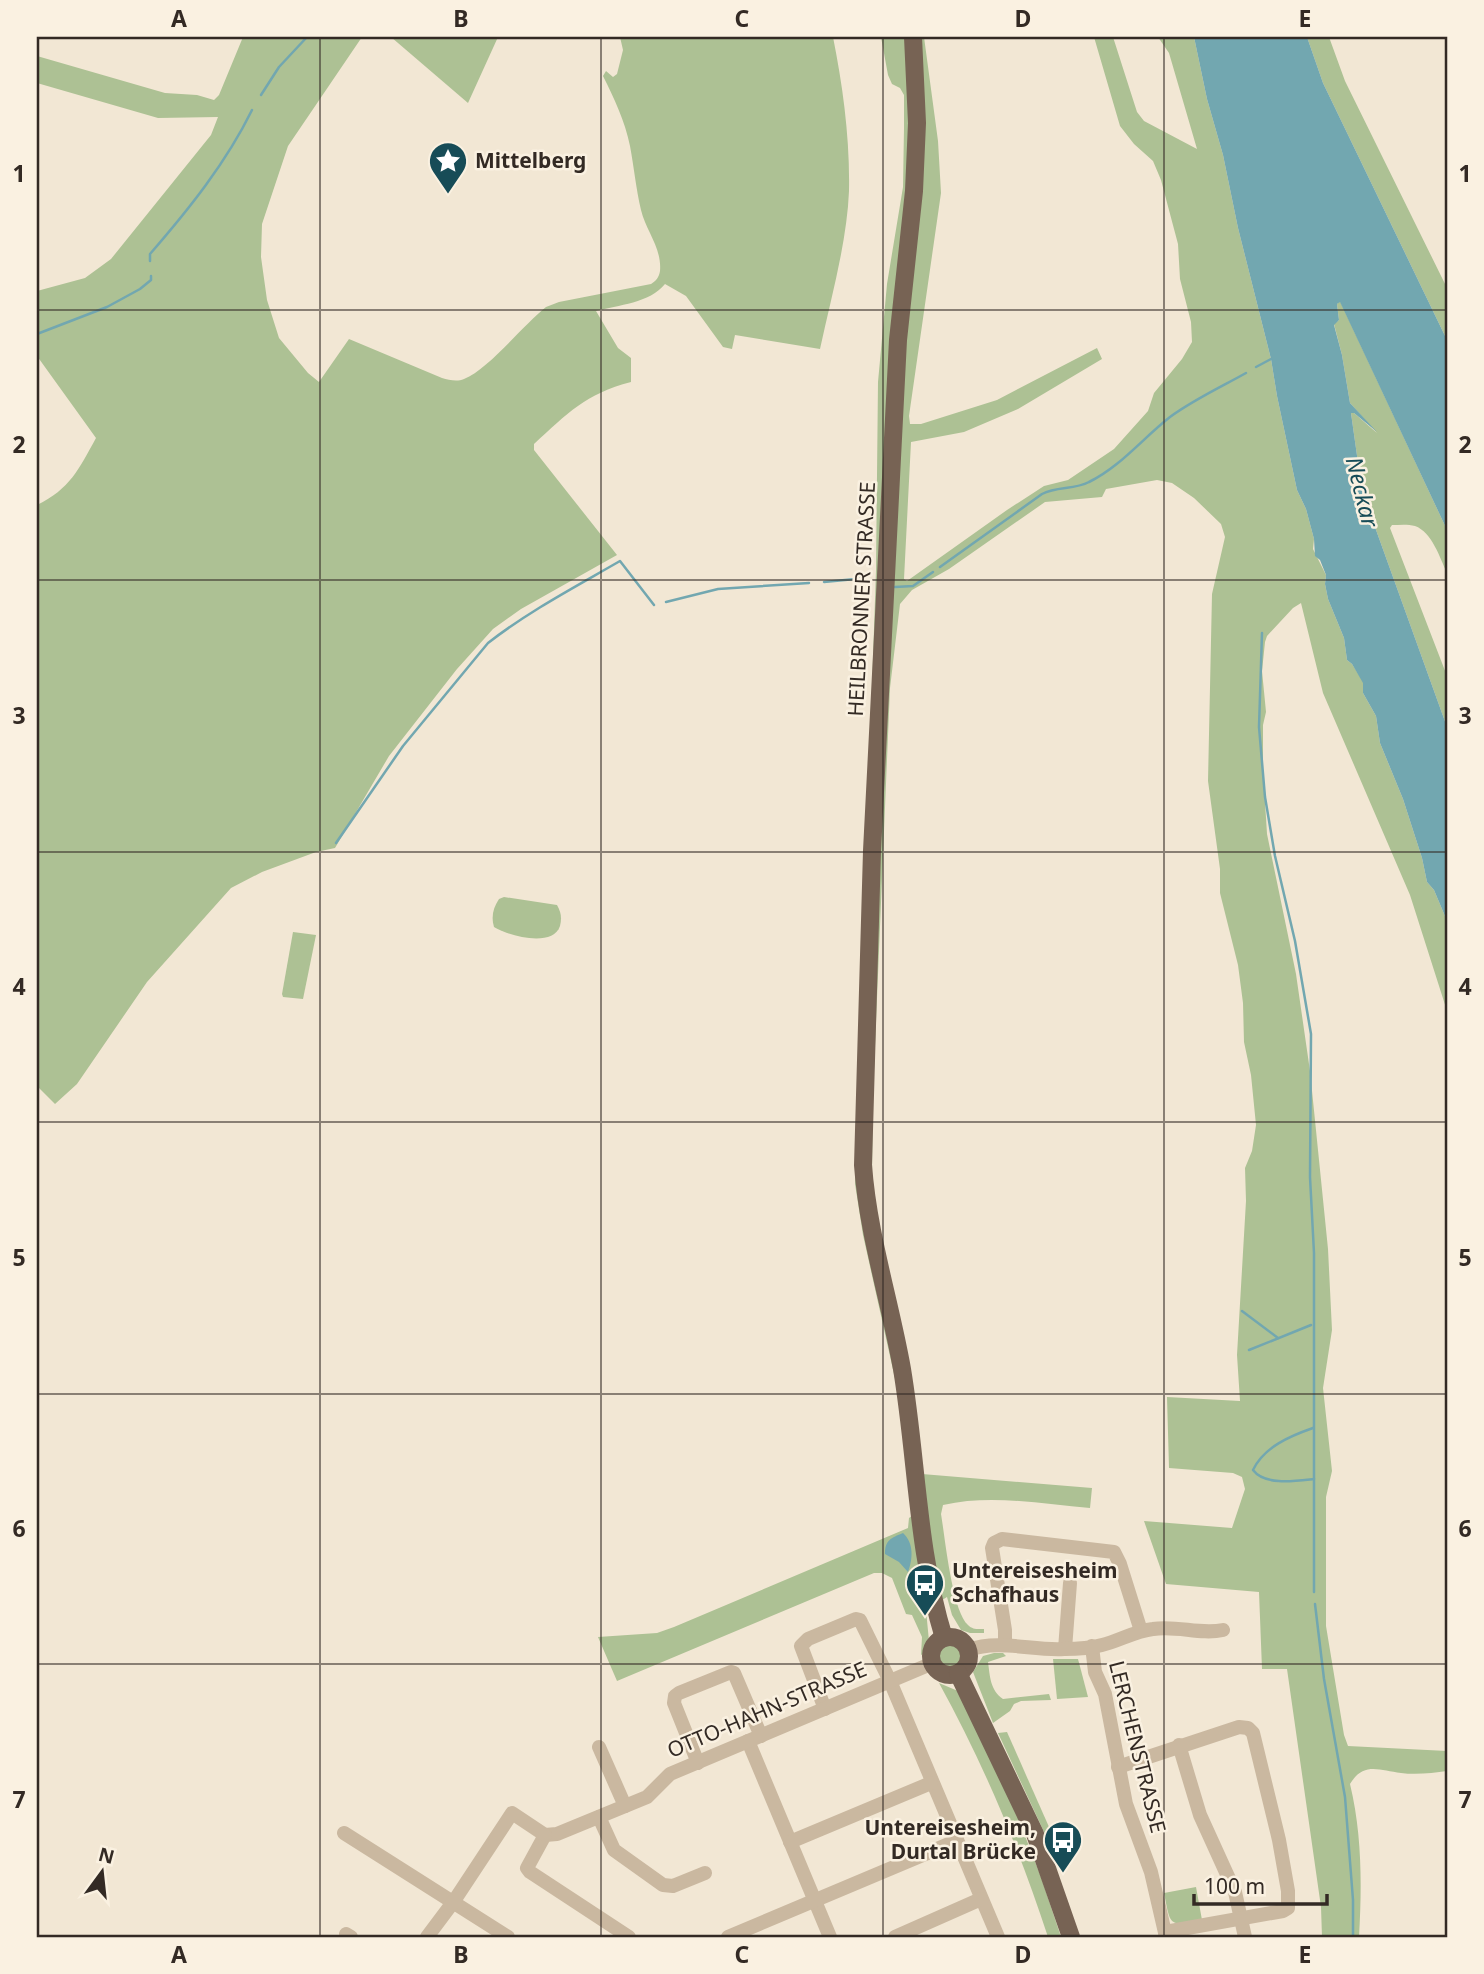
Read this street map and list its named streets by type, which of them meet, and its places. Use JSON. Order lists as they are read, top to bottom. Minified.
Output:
{"streets":{"main road":["HEILBRONNER STRASSE"],"street":["OTTO-HAHN-STRASSE","LERCHENSTRASSE"]},"crossings":[["HEILBRONNER STRASSE","OTTO-HAHN-STRASSE"],["HEILBRONNER STRASSE","LERCHENSTRASSE"],["OTTO-HAHN-STRASSE","LERCHENSTRASSE"]],"water":["Neckar"],"places":{"place":["Mittelberg"],"bus stop":["Untereisesheim Schafhaus","Untereisesheim, Durtal Brücke"]},"scale_bar":"100 m","north":"top","grid":{"columns":["A","B","C","D","E"],"rows":["1","2","3","4","5","6","7"]}}
